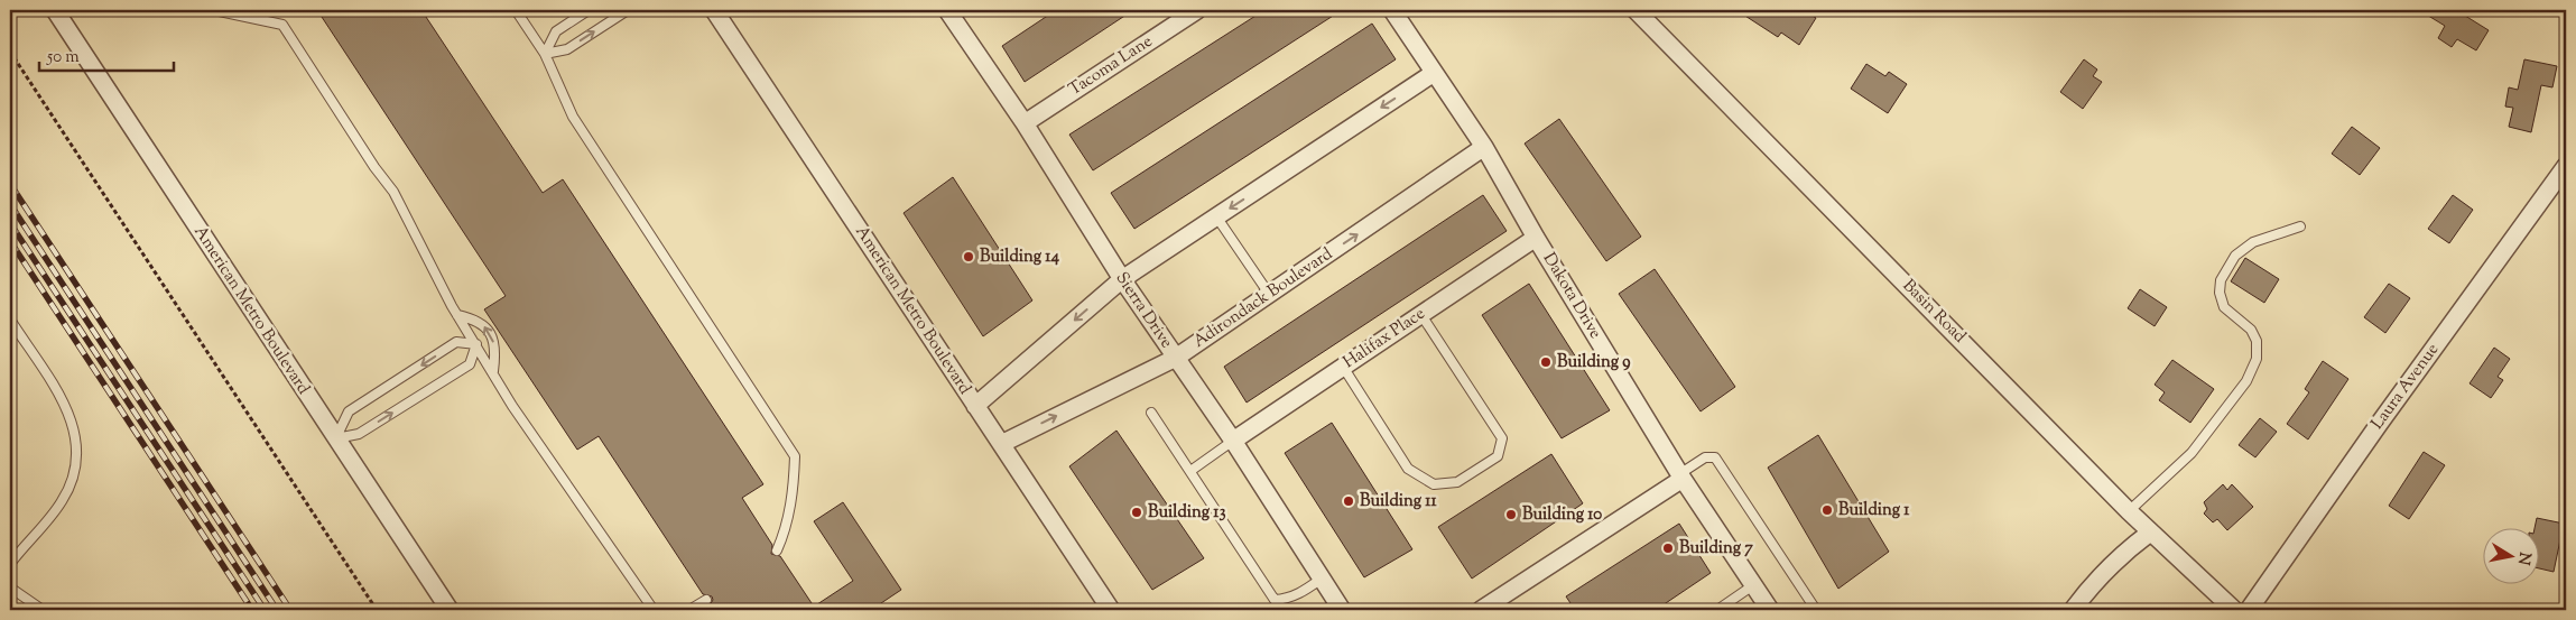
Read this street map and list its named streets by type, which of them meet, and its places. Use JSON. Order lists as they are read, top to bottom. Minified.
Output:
{"streets":{"street":["Tacoma Lane","Dakota Drive","Adirondack Boulevard","American Metro Boulevard","Sierra Drive","Basin Road","Halifax Place","Laura Avenue"]},"crossings":[["Tacoma Lane","Sierra Drive"],["Dakota Drive","Adirondack Boulevard"],["Dakota Drive","Halifax Place"],["Adirondack Boulevard","American Metro Boulevard"],["Adirondack Boulevard","Sierra Drive"],["Sierra Drive","Halifax Place"]],"places":["Building 14","Building 9","Building 11","Building 1","Building 13","Building 10","Building 7"],"scale_bar":"50 m","north":"right"}
